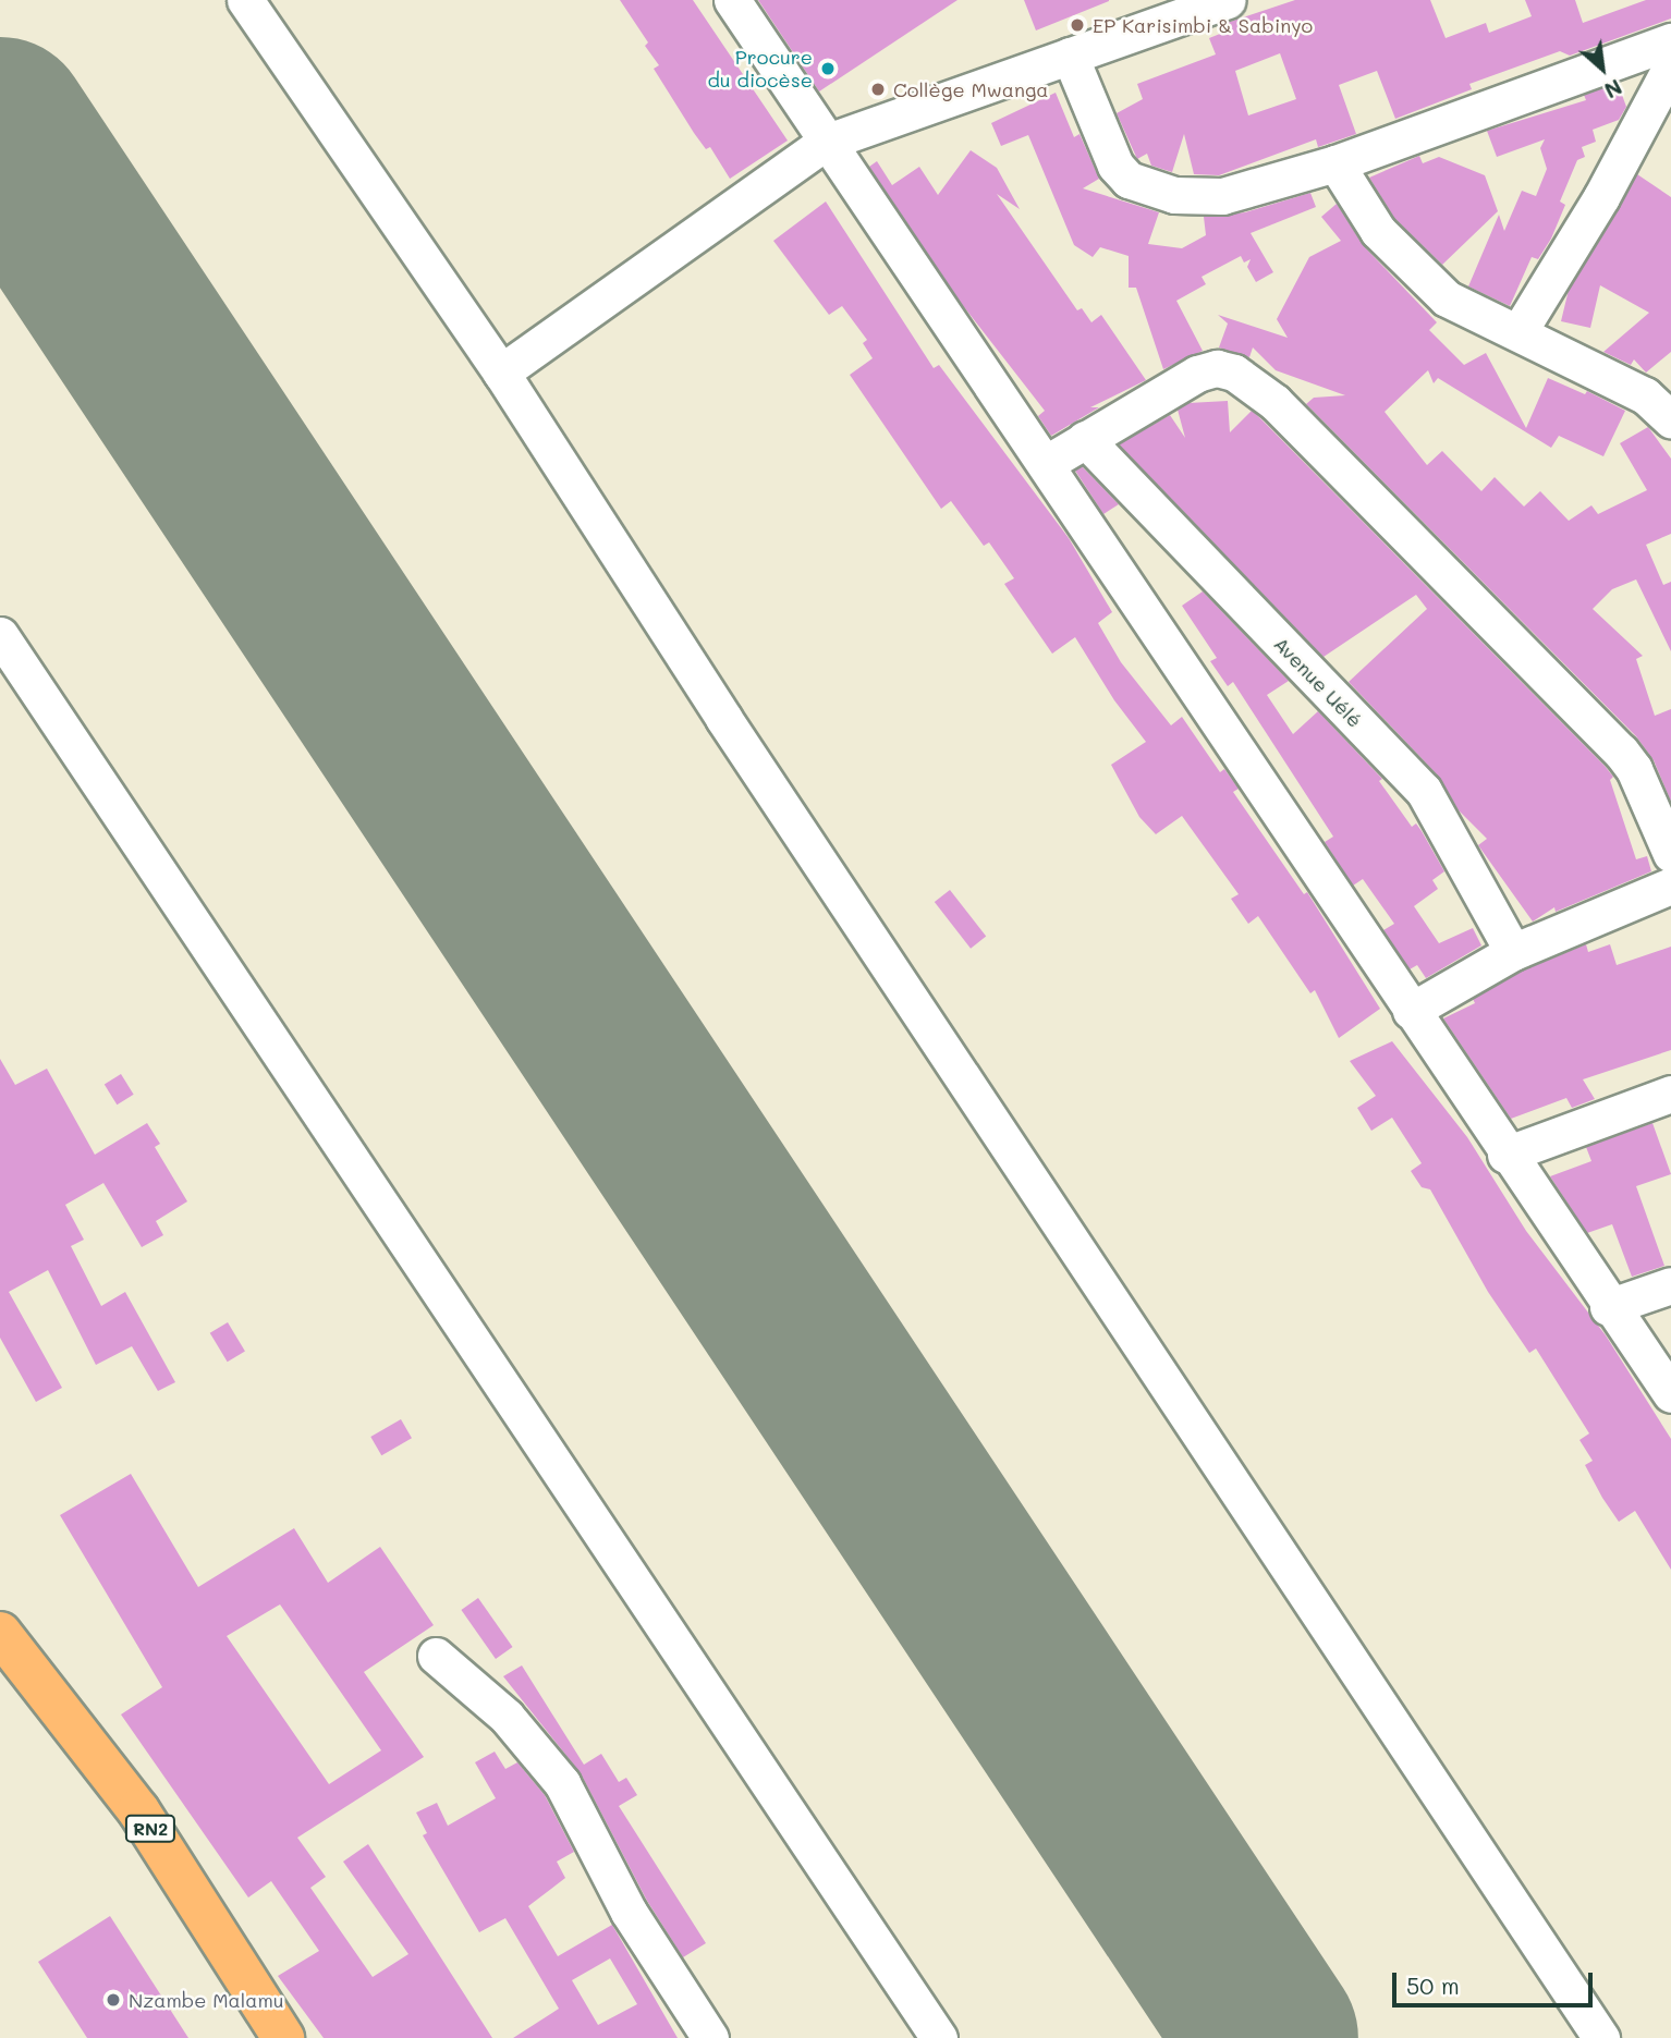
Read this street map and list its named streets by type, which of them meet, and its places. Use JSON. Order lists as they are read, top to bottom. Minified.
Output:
{"streets":{"highway":["RN2"],"street":["Avenue Uélé"]},"places":["EP Karisimbi & Sabinyo","Procure du diocèse","Collège Mwanga","Nzambe Malamu"],"scale_bar":"50 m","north":"bottom right"}
